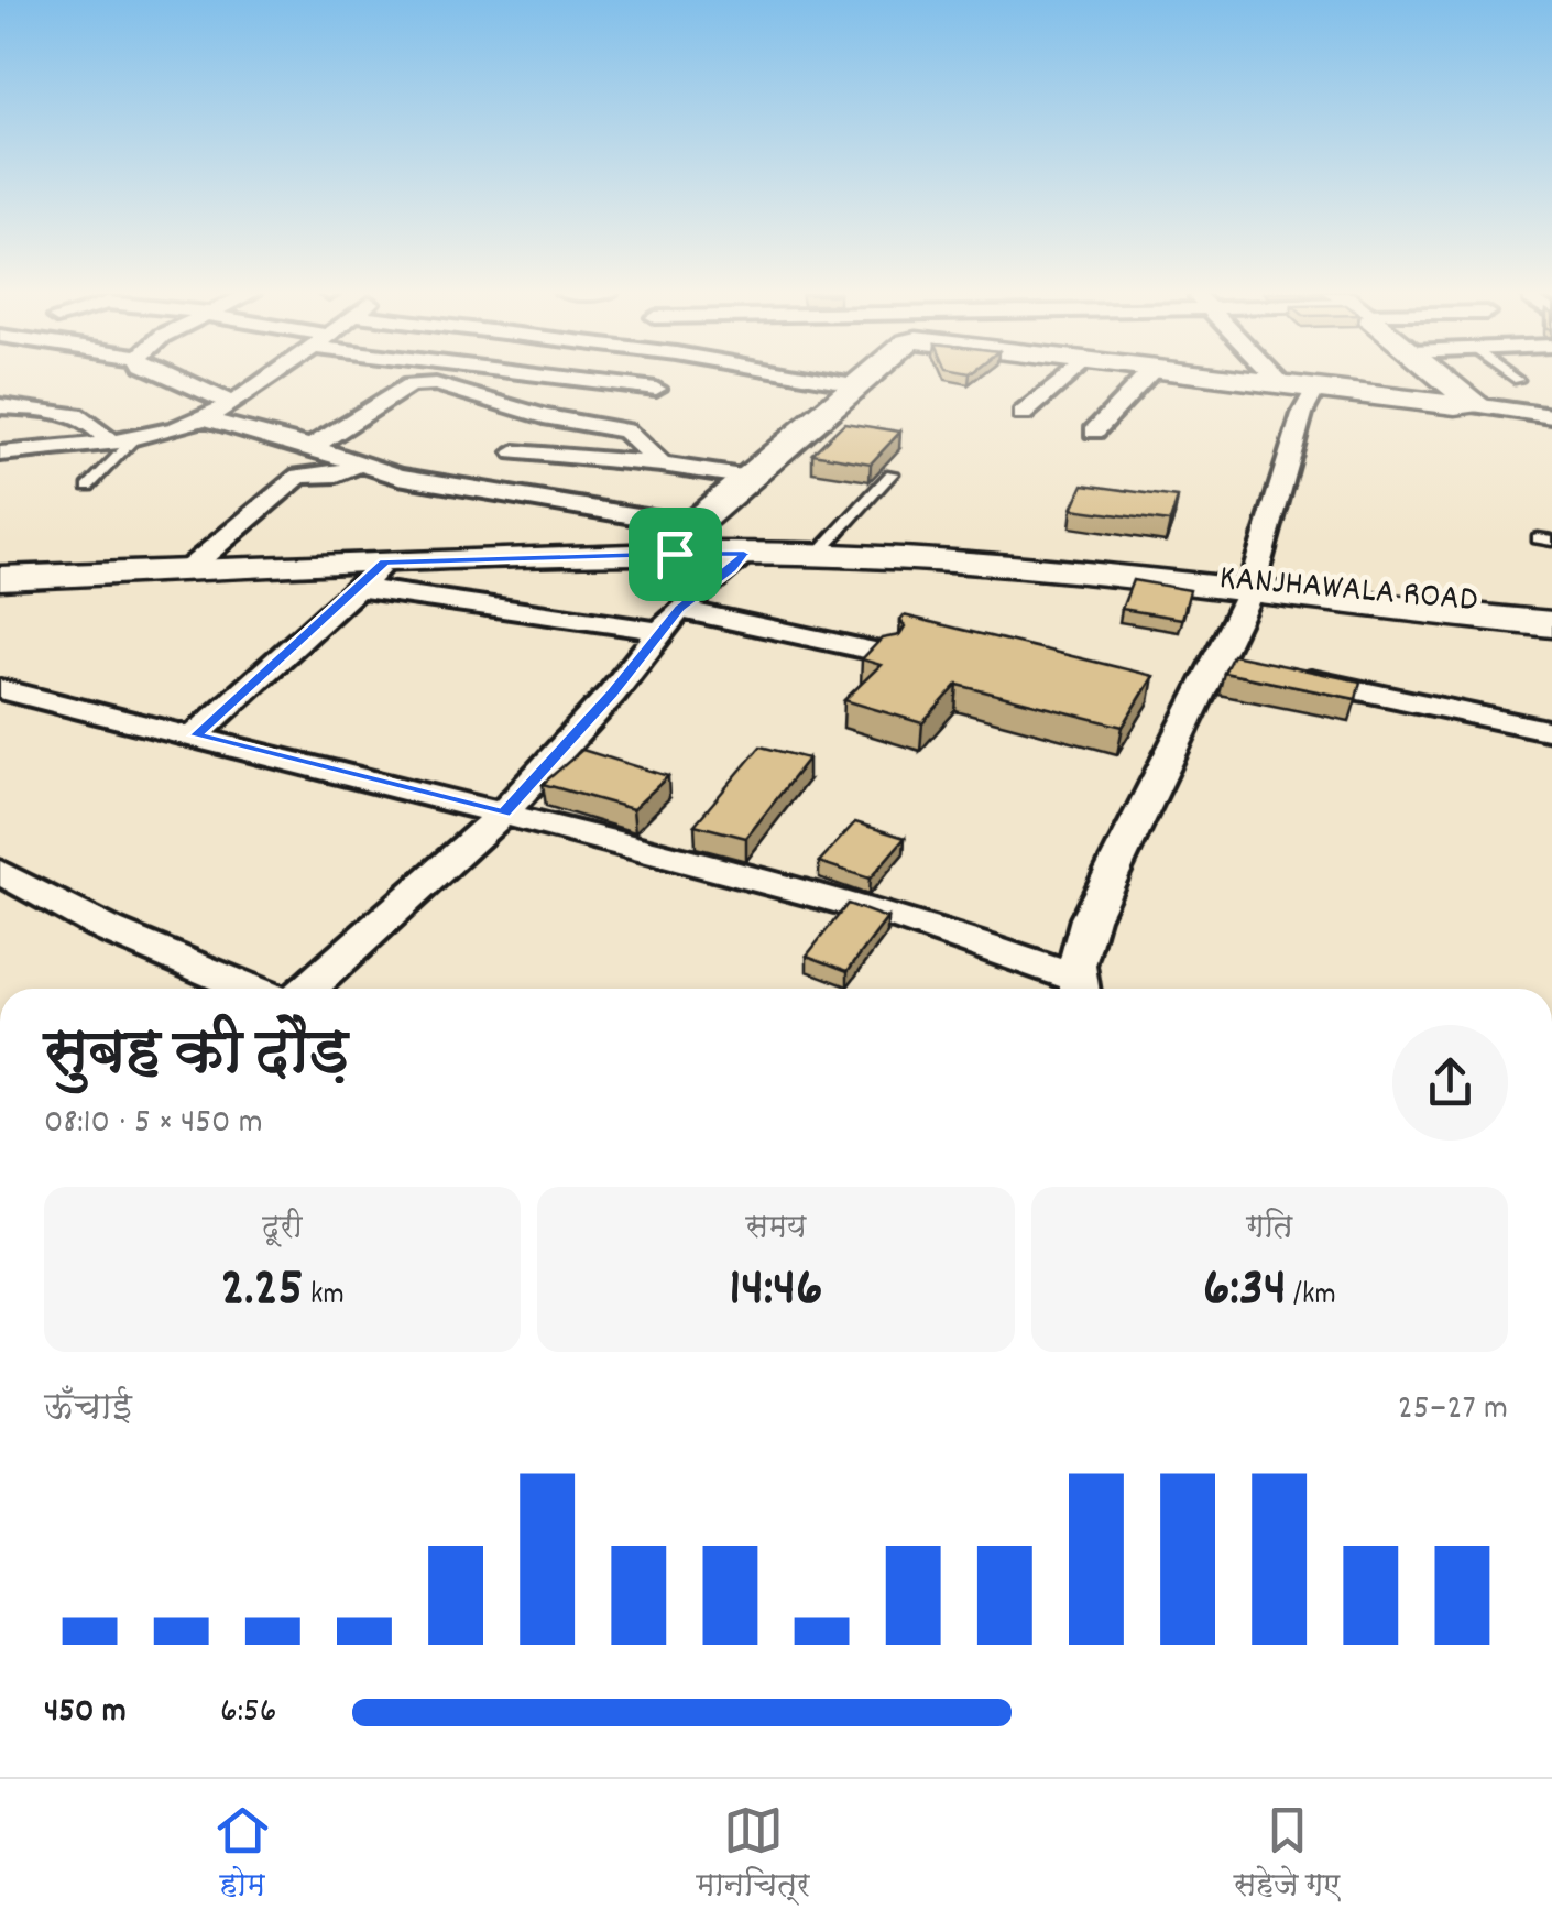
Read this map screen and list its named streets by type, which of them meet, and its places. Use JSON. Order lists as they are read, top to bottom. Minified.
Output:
{"streets":{"main road":["KANJHAWALA ROAD"]},"page":{"heading":["सुबह की दौड़","08:10 · 5 × 450 m"],"stats":[["दूरी","2.25 km"],["समय","14:46"],["गति","6:34 /km"]],"chart":["ऊँचाई","25–27 m"],"list":[{"name":"450 m","note":"6:56"}],"tabs":["होम","मानचित्र","सहेजे गए"]}}
